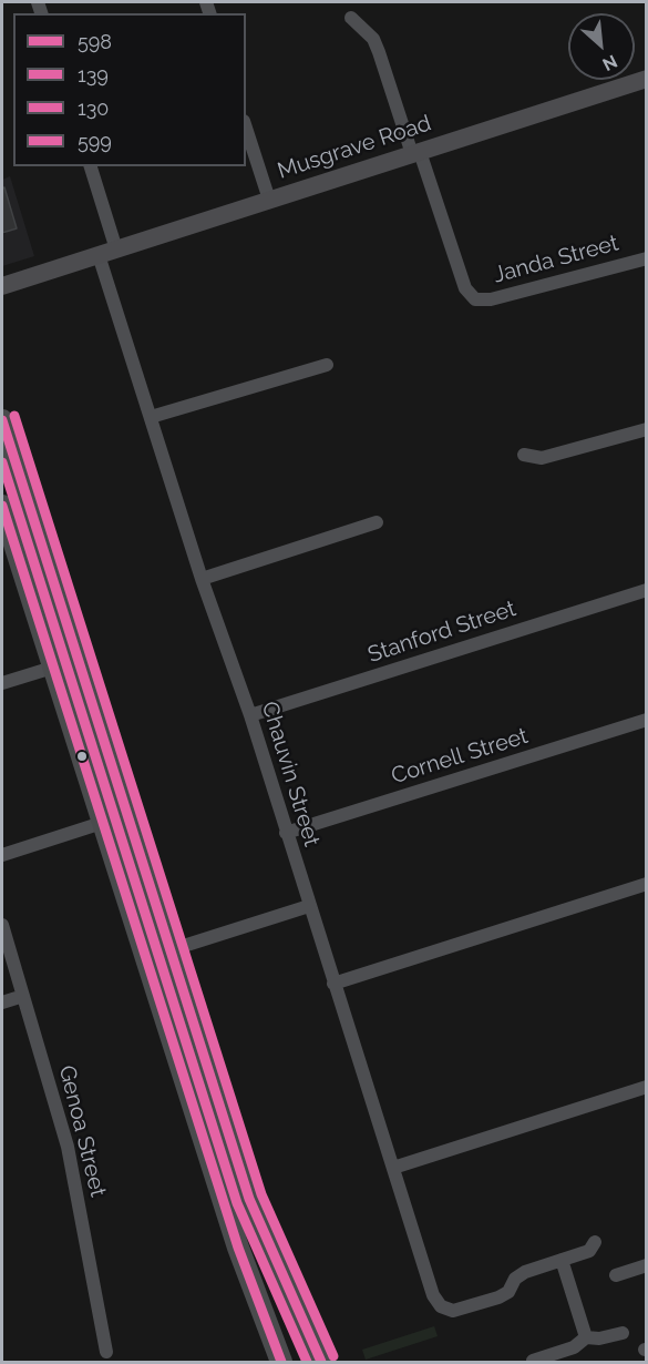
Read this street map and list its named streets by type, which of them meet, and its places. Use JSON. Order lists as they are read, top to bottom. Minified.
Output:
{"streets":{"street":["Musgrave Road","Janda Street","Stanford Street","Cornell Street","Chauvin Street","Genoa Street"]},"crossings":[["Musgrave Road","Janda Street"],["Musgrave Road","Chauvin Street"],["Stanford Street","Chauvin Street"],["Cornell Street","Chauvin Street"]],"lines":["transit line 130","transit line 598","transit line 139","transit line 599"],"legend":["598","139","130","599"],"north":"bottom right"}
